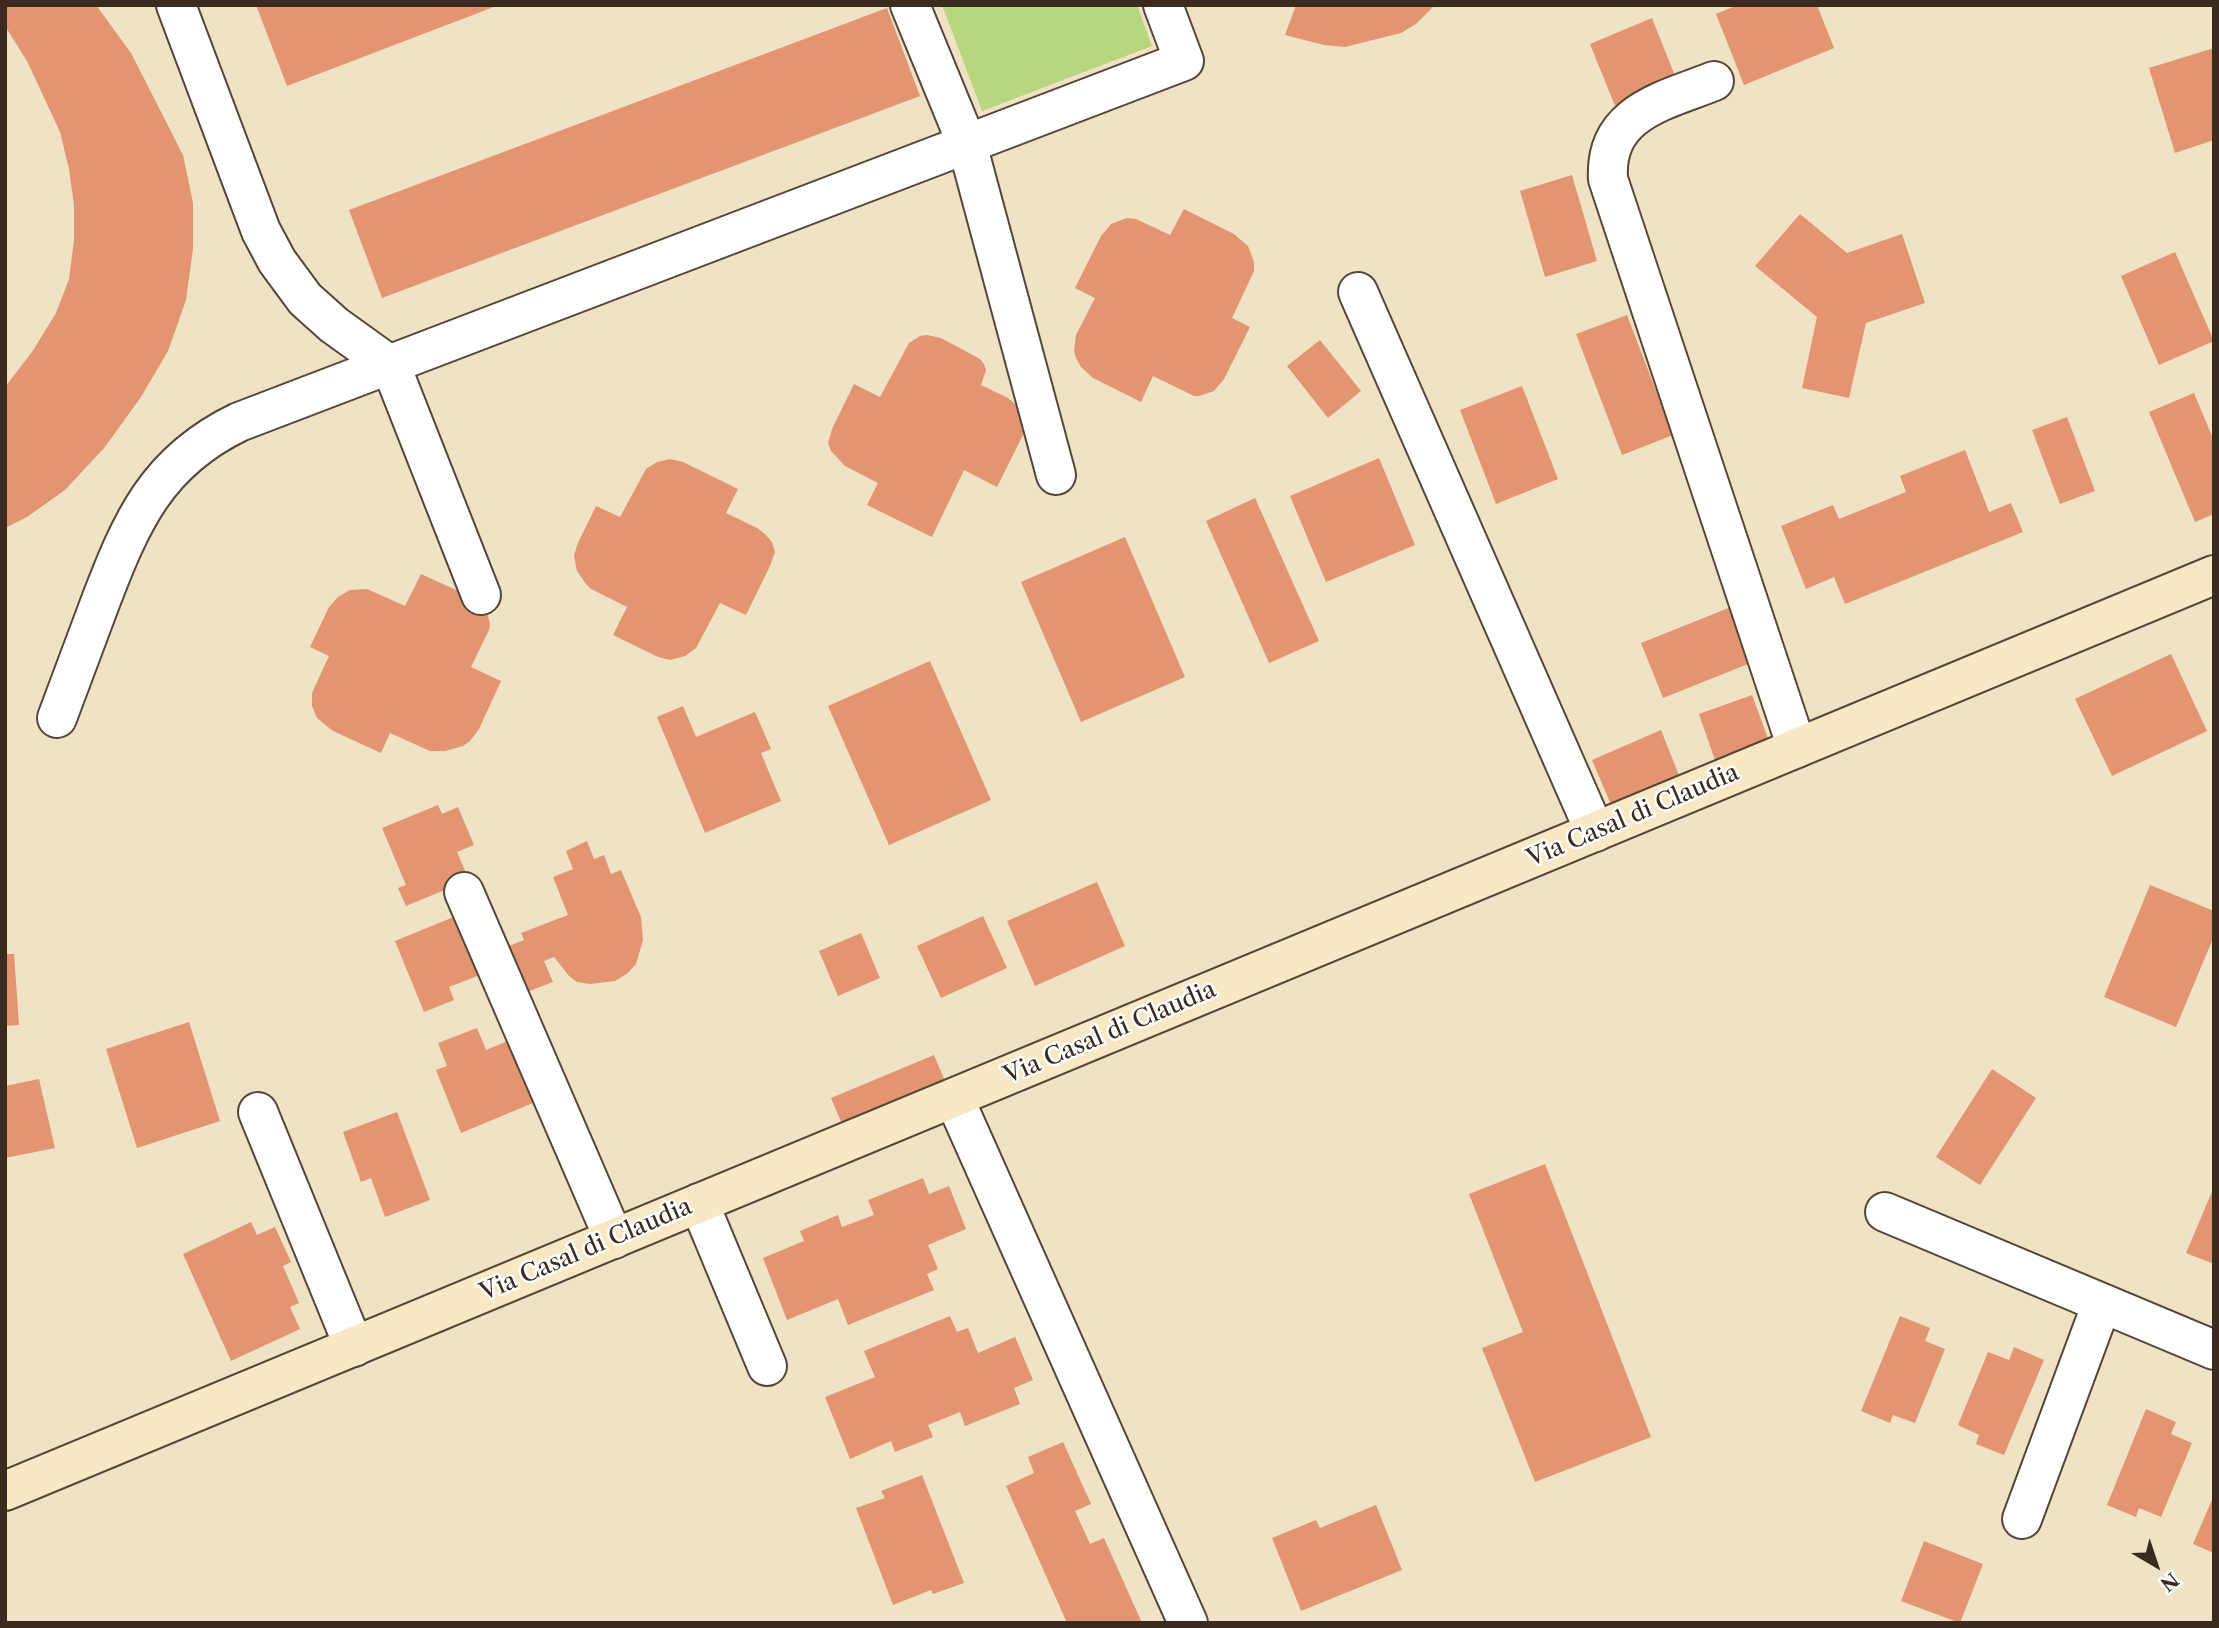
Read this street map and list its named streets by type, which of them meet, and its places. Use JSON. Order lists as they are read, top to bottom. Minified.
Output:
{"streets":{"street":["Via Casal di Claudia"]},"north":"bottom right"}
